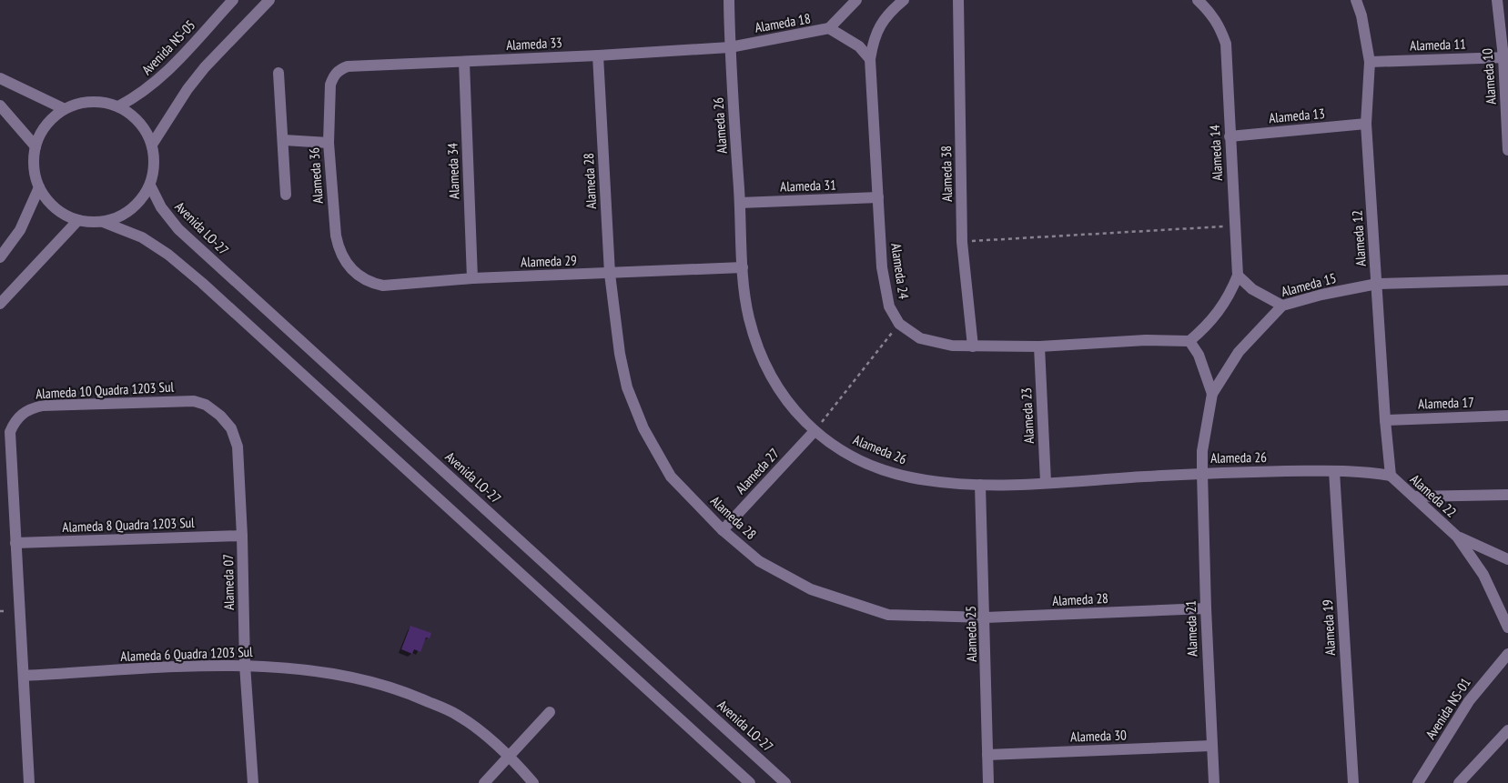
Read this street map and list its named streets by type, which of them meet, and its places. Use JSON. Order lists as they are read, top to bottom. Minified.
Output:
{"streets":{"street":["Alameda 18","Alameda 33","Alameda 11","Avenida NS-05","Alameda 10","Alameda 13","Alameda 26","Alameda 14","Alameda 34","Alameda 38","Alameda 36","Alameda 28","Alameda 31","Avenida LO-27","Alameda 12","Alameda 29","Alameda 24","Alameda 15","Alameda 10 Quadra 1203 Sul","Alameda 17","Alameda 23","Alameda 27","Alameda 22","Alameda 8 Quadra 1203 Sul","Alameda 07","Alameda 19","Alameda 21","Alameda 25","Alameda 6 Quadra 1203 Sul","Avenida NS-01","Alameda 30"]},"crossings":[["Alameda 18","Alameda 33"],["Alameda 18","Alameda 26"],["Alameda 33","Alameda 26"],["Alameda 33","Alameda 34"],["Alameda 33","Alameda 36"],["Alameda 33","Alameda 28"],["Alameda 11","Alameda 10"],["Alameda 11","Alameda 12"],["Avenida NS-05","Avenida LO-27"],["Alameda 13","Alameda 14"],["Alameda 13","Alameda 12"],["Alameda 26","Alameda 31"],["Alameda 26","Alameda 12"],["Alameda 26","Alameda 29"],["Alameda 26","Alameda 15"],["Alameda 26","Alameda 23"],["Alameda 26","Alameda 27"],["Alameda 26","Alameda 22"],["Alameda 26","Alameda 19"],["Alameda 26","Alameda 21"],["Alameda 26","Alameda 25"],["Alameda 34","Alameda 29"],["Alameda 38","Alameda 24"],["Alameda 36","Alameda 29"],["Alameda 28","Alameda 29"],["Alameda 28","Alameda 27"],["Alameda 28","Alameda 21"],["Alameda 28","Alameda 25"],["Alameda 31","Alameda 24"],["Alameda 12","Alameda 15"],["Alameda 12","Alameda 17"],["Alameda 12","Alameda 22"],["Alameda 24","Alameda 23"],["Alameda 15","Alameda 21"],["Alameda 10 Quadra 1203 Sul","Alameda 8 Quadra 1203 Sul"],["Alameda 10 Quadra 1203 Sul","Alameda 07"],["Alameda 8 Quadra 1203 Sul","Alameda 07"],["Alameda 07","Alameda 6 Quadra 1203 Sul"],["Alameda 21","Alameda 30"],["Alameda 25","Alameda 30"]]}
